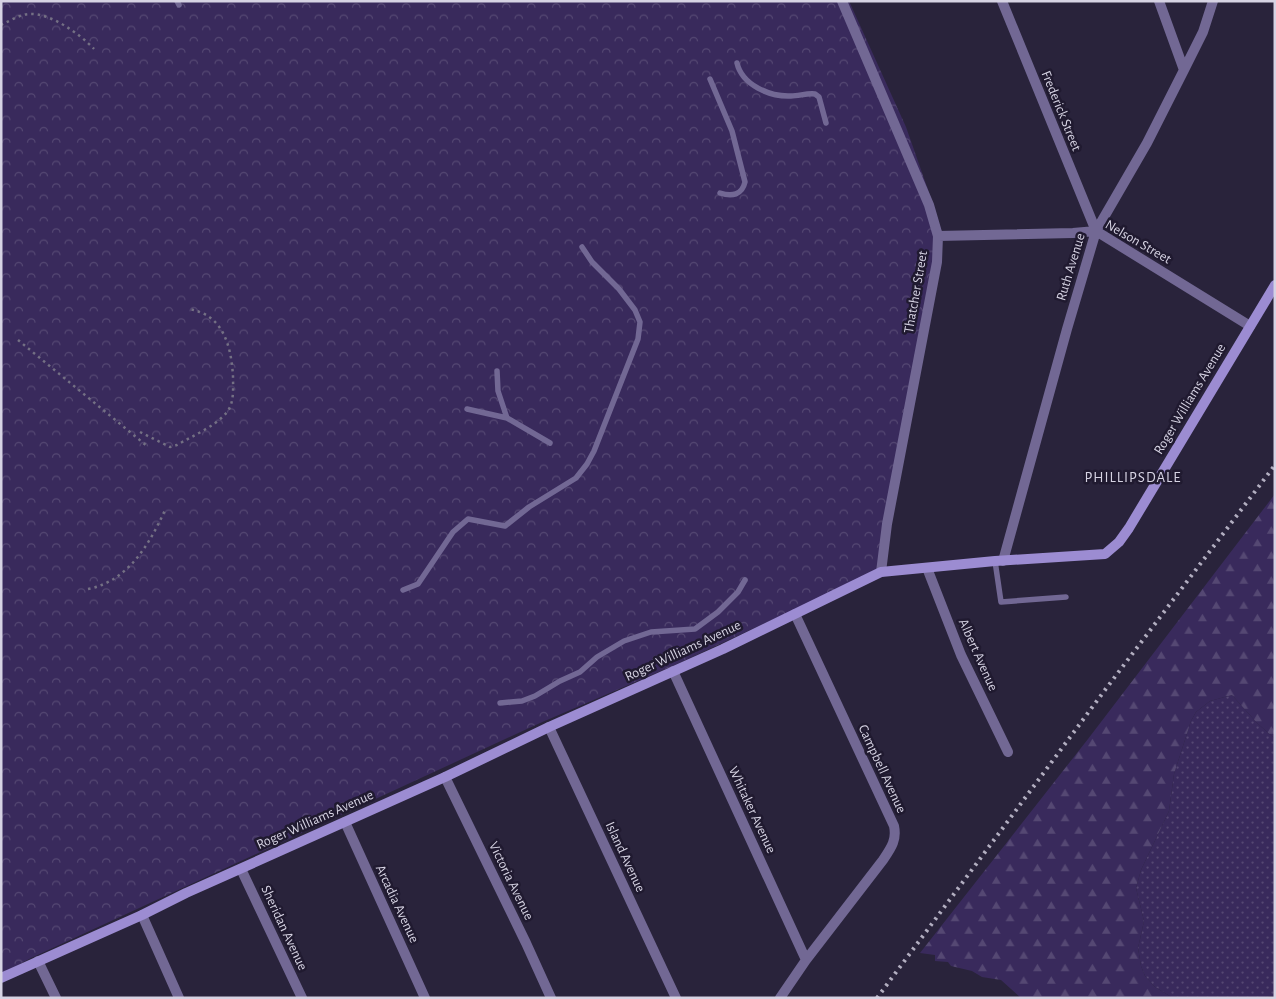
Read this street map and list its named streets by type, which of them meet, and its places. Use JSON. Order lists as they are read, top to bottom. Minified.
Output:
{"streets":{"main road":["Roger Williams Avenue"],"street":["Frederick Street","Nelson Street","Ruth Avenue","Thatcher Street","Albert Avenue","Campbell Avenue","Whitaker Avenue","Island Avenue","Victoria Avenue","Arcadia Avenue","Sheridan Avenue"]},"crossings":[["Frederick Street","Nelson Street"],["Frederick Street","Ruth Avenue"],["Nelson Street","Ruth Avenue"],["Nelson Street","Thatcher Street"],["Nelson Street","Roger Williams Avenue"],["Ruth Avenue","Roger Williams Avenue"],["Thatcher Street","Roger Williams Avenue"],["Roger Williams Avenue","Albert Avenue"],["Roger Williams Avenue","Campbell Avenue"],["Roger Williams Avenue","Whitaker Avenue"],["Roger Williams Avenue","Island Avenue"],["Roger Williams Avenue","Victoria Avenue"],["Roger Williams Avenue","Arcadia Avenue"],["Roger Williams Avenue","Sheridan Avenue"],["Campbell Avenue","Whitaker Avenue"]],"districts":["PHILLIPSDALE"]}
